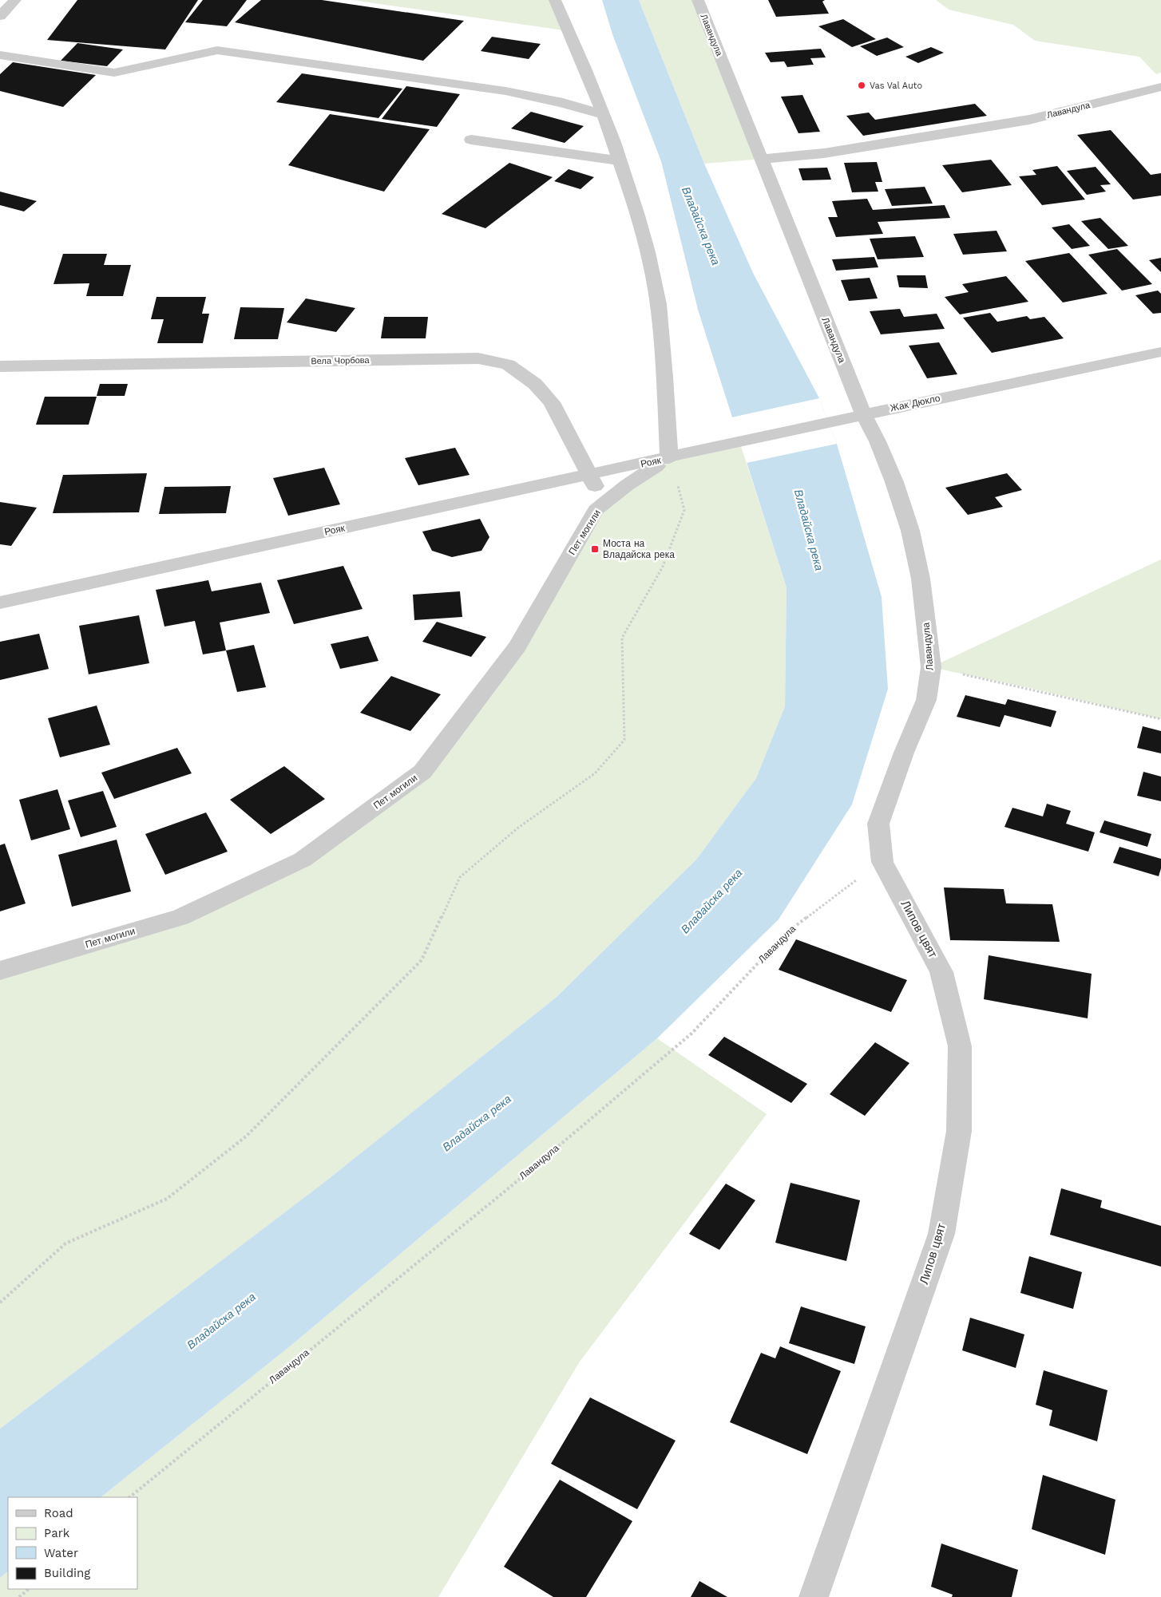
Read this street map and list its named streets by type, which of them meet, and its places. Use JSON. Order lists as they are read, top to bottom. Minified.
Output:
{"streets":{"street":["Лавандула","Вела Чорбова","Жак Дюкло","Рояк","Пет могили","Липов цвят"]},"crossings":[["Лавандула","Жак Дюкло"],["Лавандула","Липов цвят"],["Вела Чорбова","Рояк"],["Вела Чорбова","Пет могили"],["Жак Дюкло","Рояк"],["Жак Дюкло","Пет могили"],["Рояк","Пет могили"]],"water":["Владайска река"],"places":{"other":["Vas Val Auto"],"transit":["Моста на Владайска река"]},"legend":["Road","Park","Water","Building"]}
